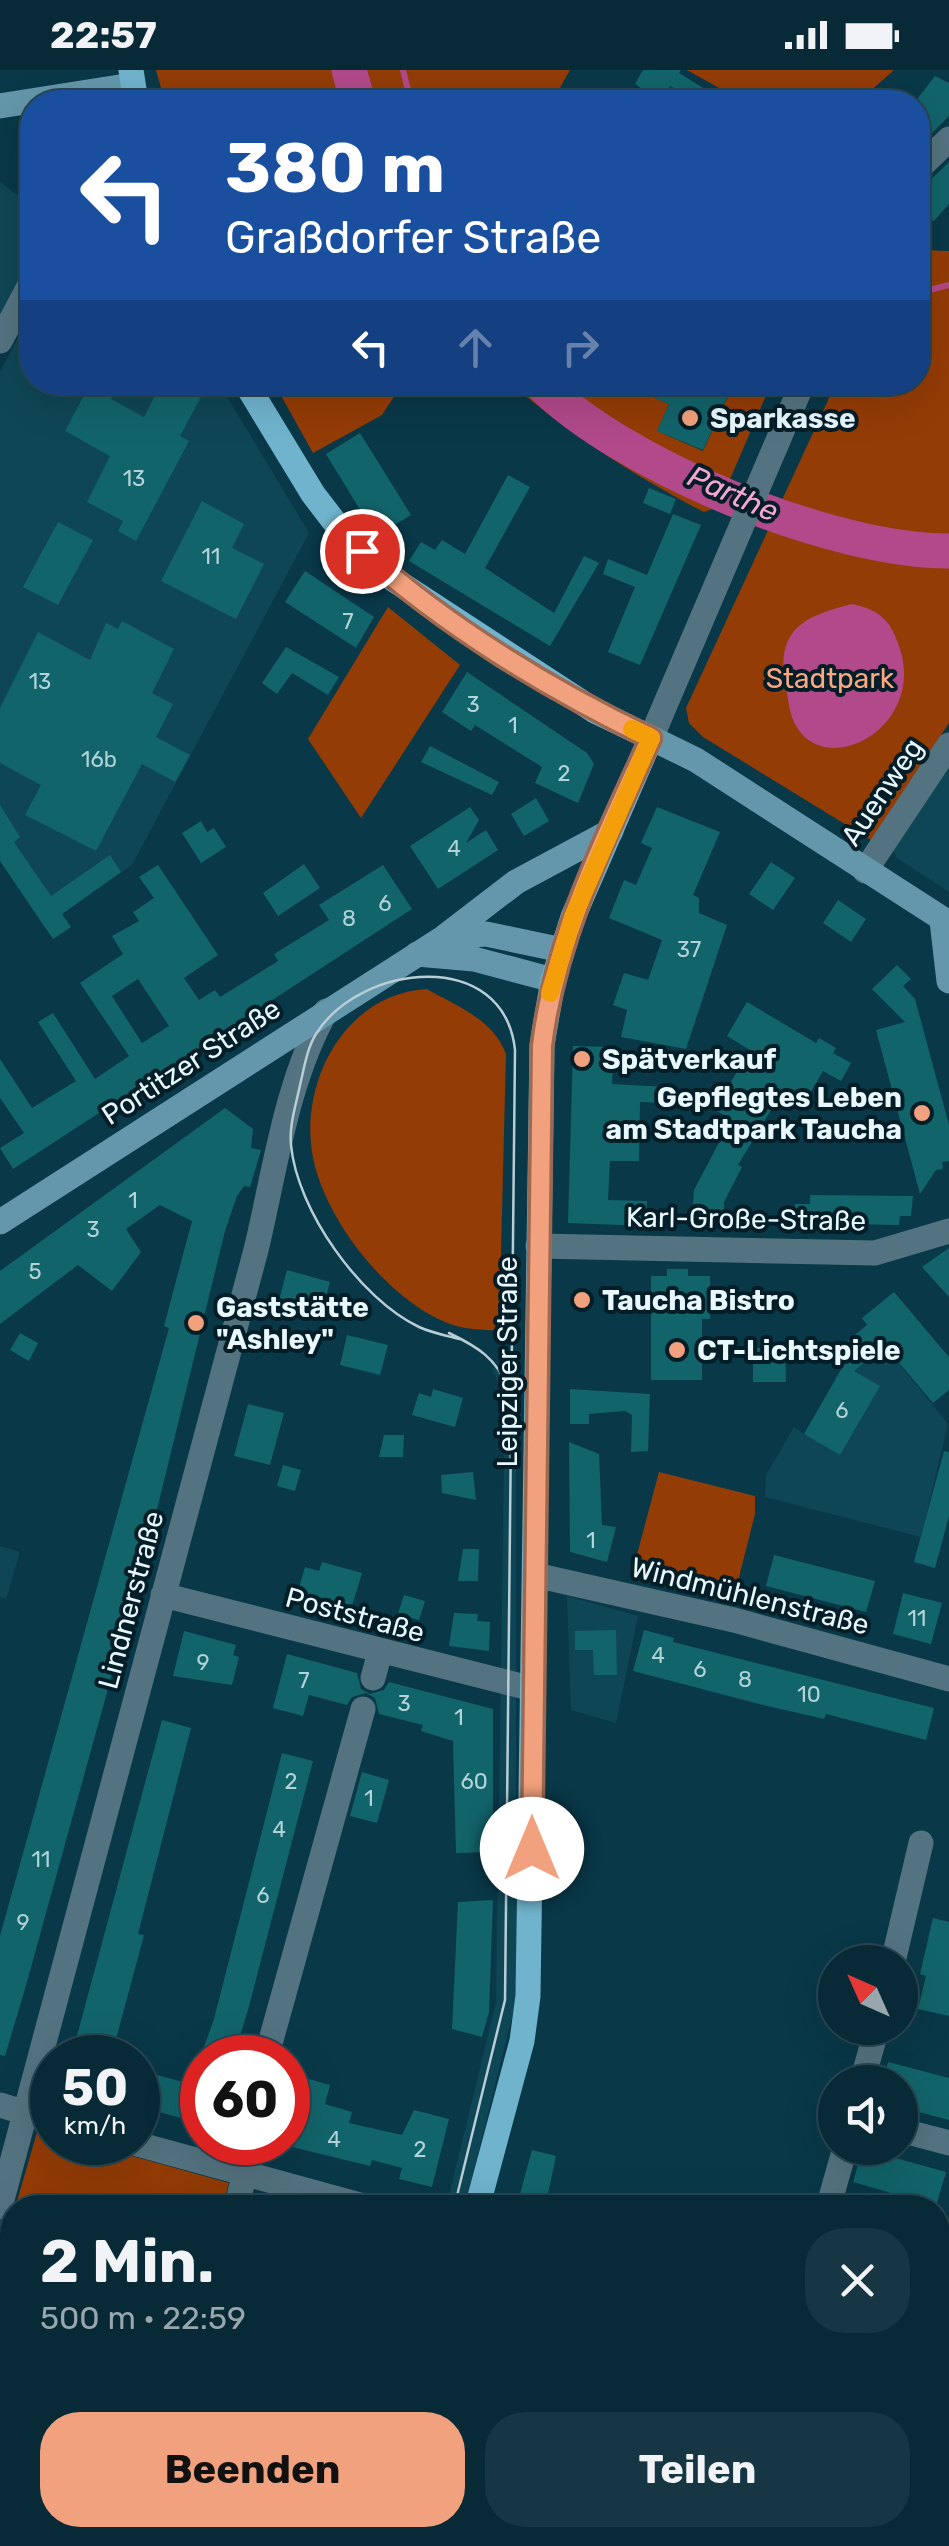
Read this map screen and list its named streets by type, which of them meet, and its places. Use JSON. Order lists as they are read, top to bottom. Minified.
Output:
{"streets":{"main road":["Portitzer Straße","Leipziger Straße"],"street":["Auenweg","Karl-Große-Straße","Windmühlenstraße","Lindnerstraße","Poststraße"]},"crossings":[["Portitzer Straße","Leipziger Straße"],["Portitzer Straße","Lindnerstraße"],["Karl-Große-Straße","Leipziger Straße"],["Leipziger Straße","Windmühlenstraße"],["Leipziger Straße","Poststraße"],["Lindnerstraße","Poststraße"]],"water":["Parthe"],"parks":["Stadtpark"],"places":["Sparkasse","Spätverkauf","Gepflegtes Leben am Stadtpark Taucha","Taucha Bistro","Gaststätte \"Ashley\"","CT-Lichtspiele"],"house_numbers":["13","11","7","13","3","1","16b","2","4","6","8","37","1","3","5","6","1","11","4","9","6","8","7","10","3","1","2","60","1","4","11","6","9","4","2"],"north":"top left","page":{"status":"22:57","turn":["380 m","Graßdorfer Straße"],"speed":"50 km/h","limit":"60","heading":["2 Min.","500 m · 22:59"],"buttons":["Beenden","Teilen"]}}
